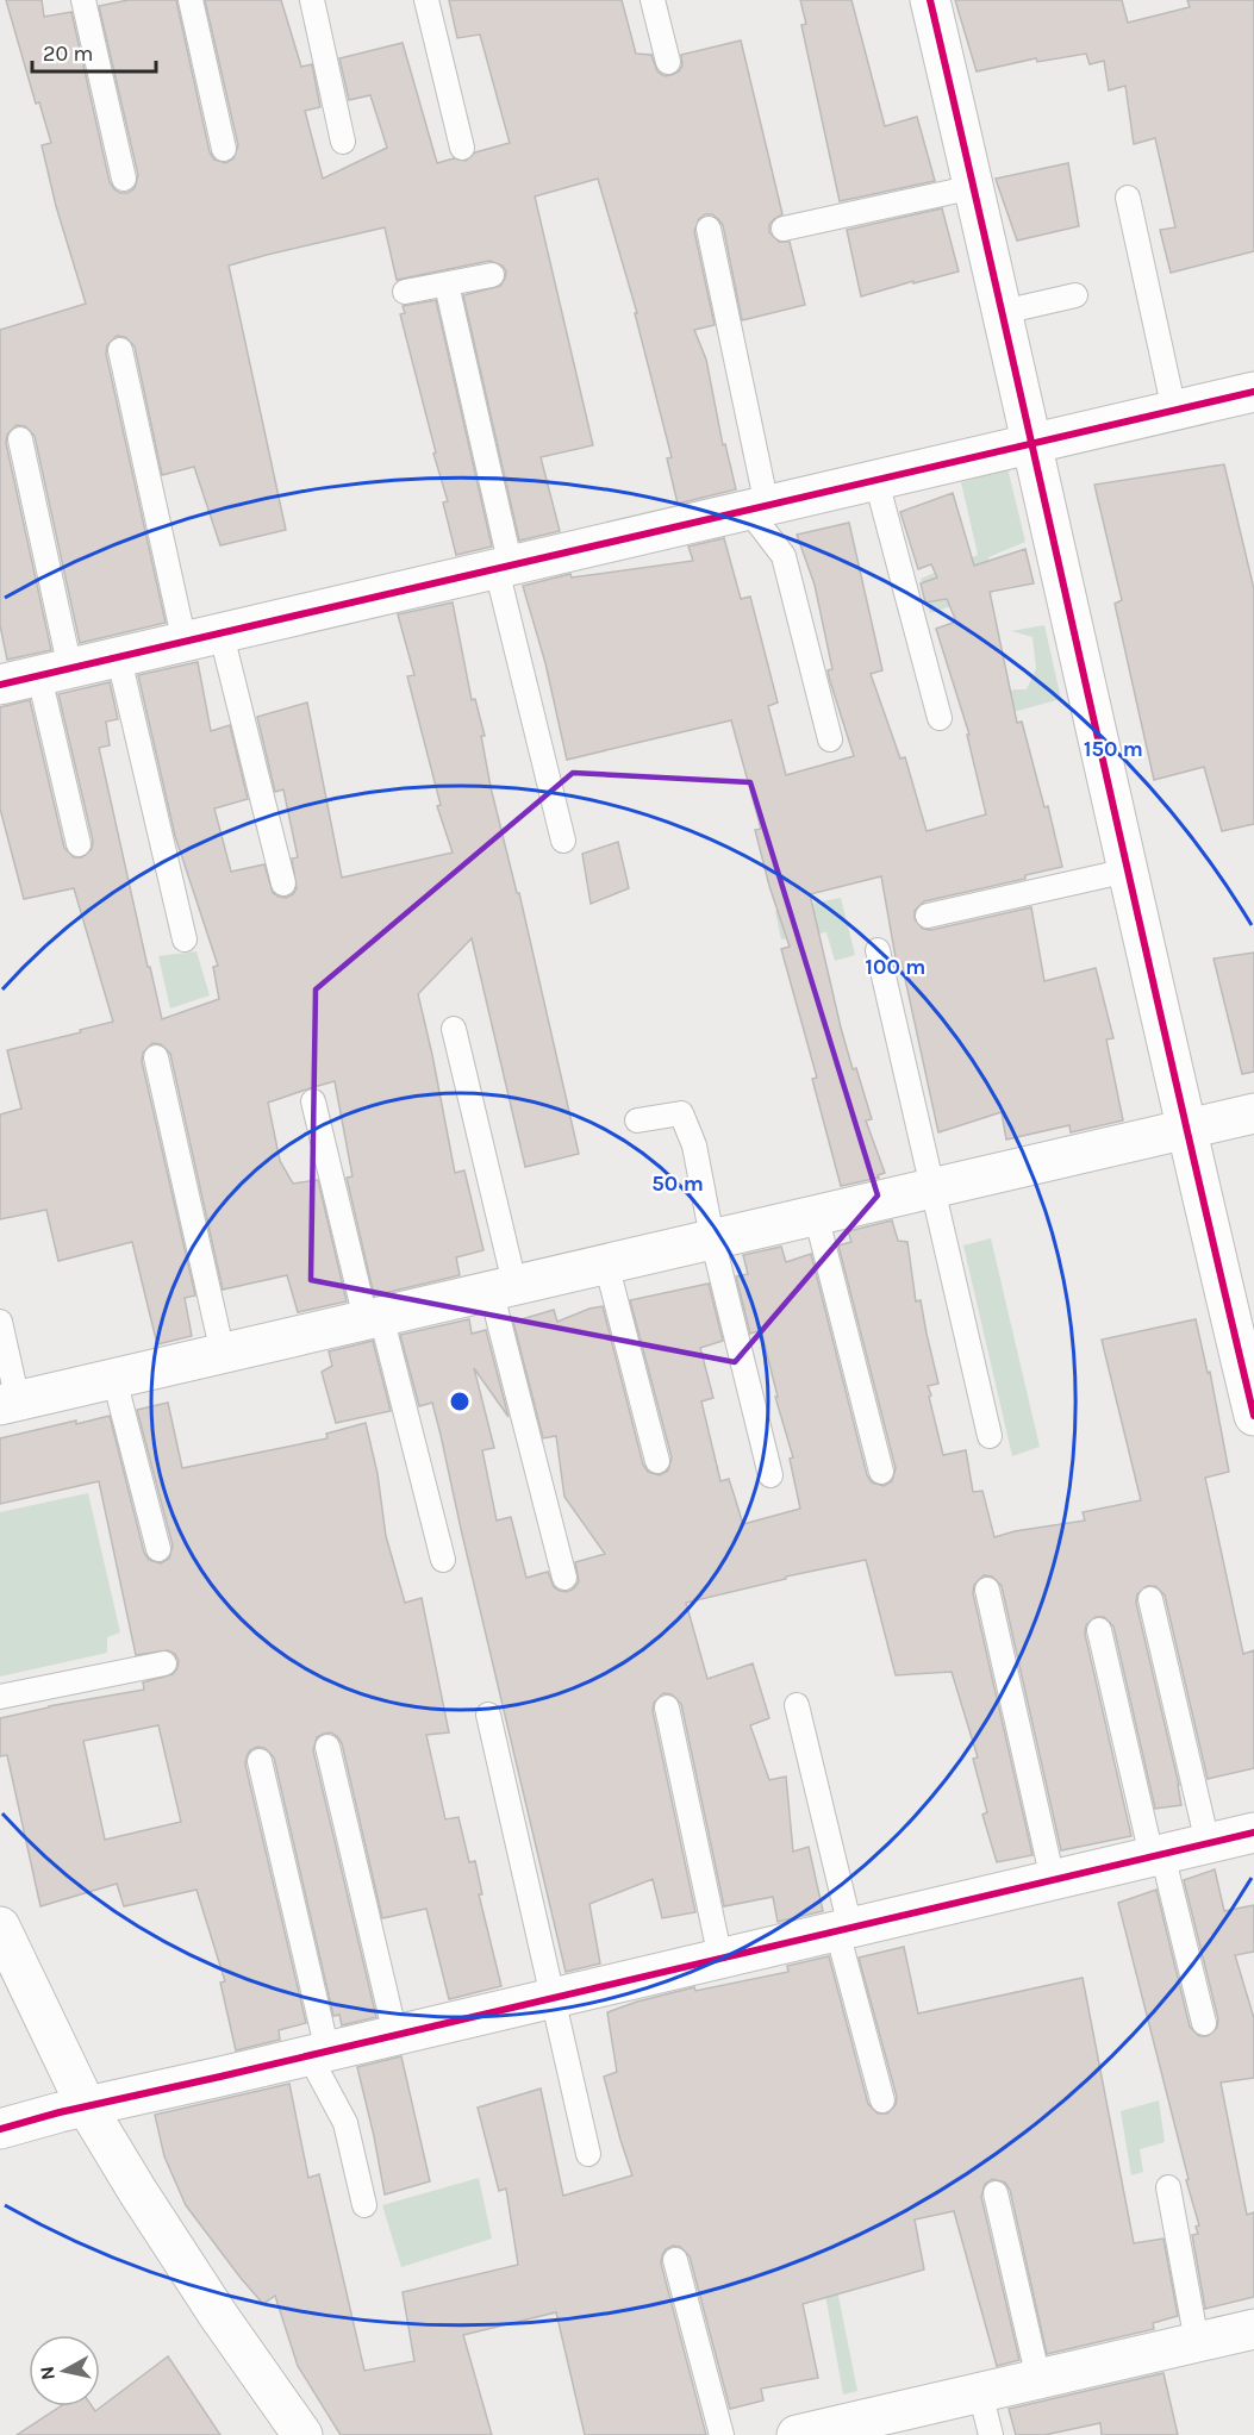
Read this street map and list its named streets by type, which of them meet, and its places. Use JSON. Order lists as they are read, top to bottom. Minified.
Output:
{"scale_bar":"20 m","north":"left","rings":["150 m","100 m","50 m"]}
